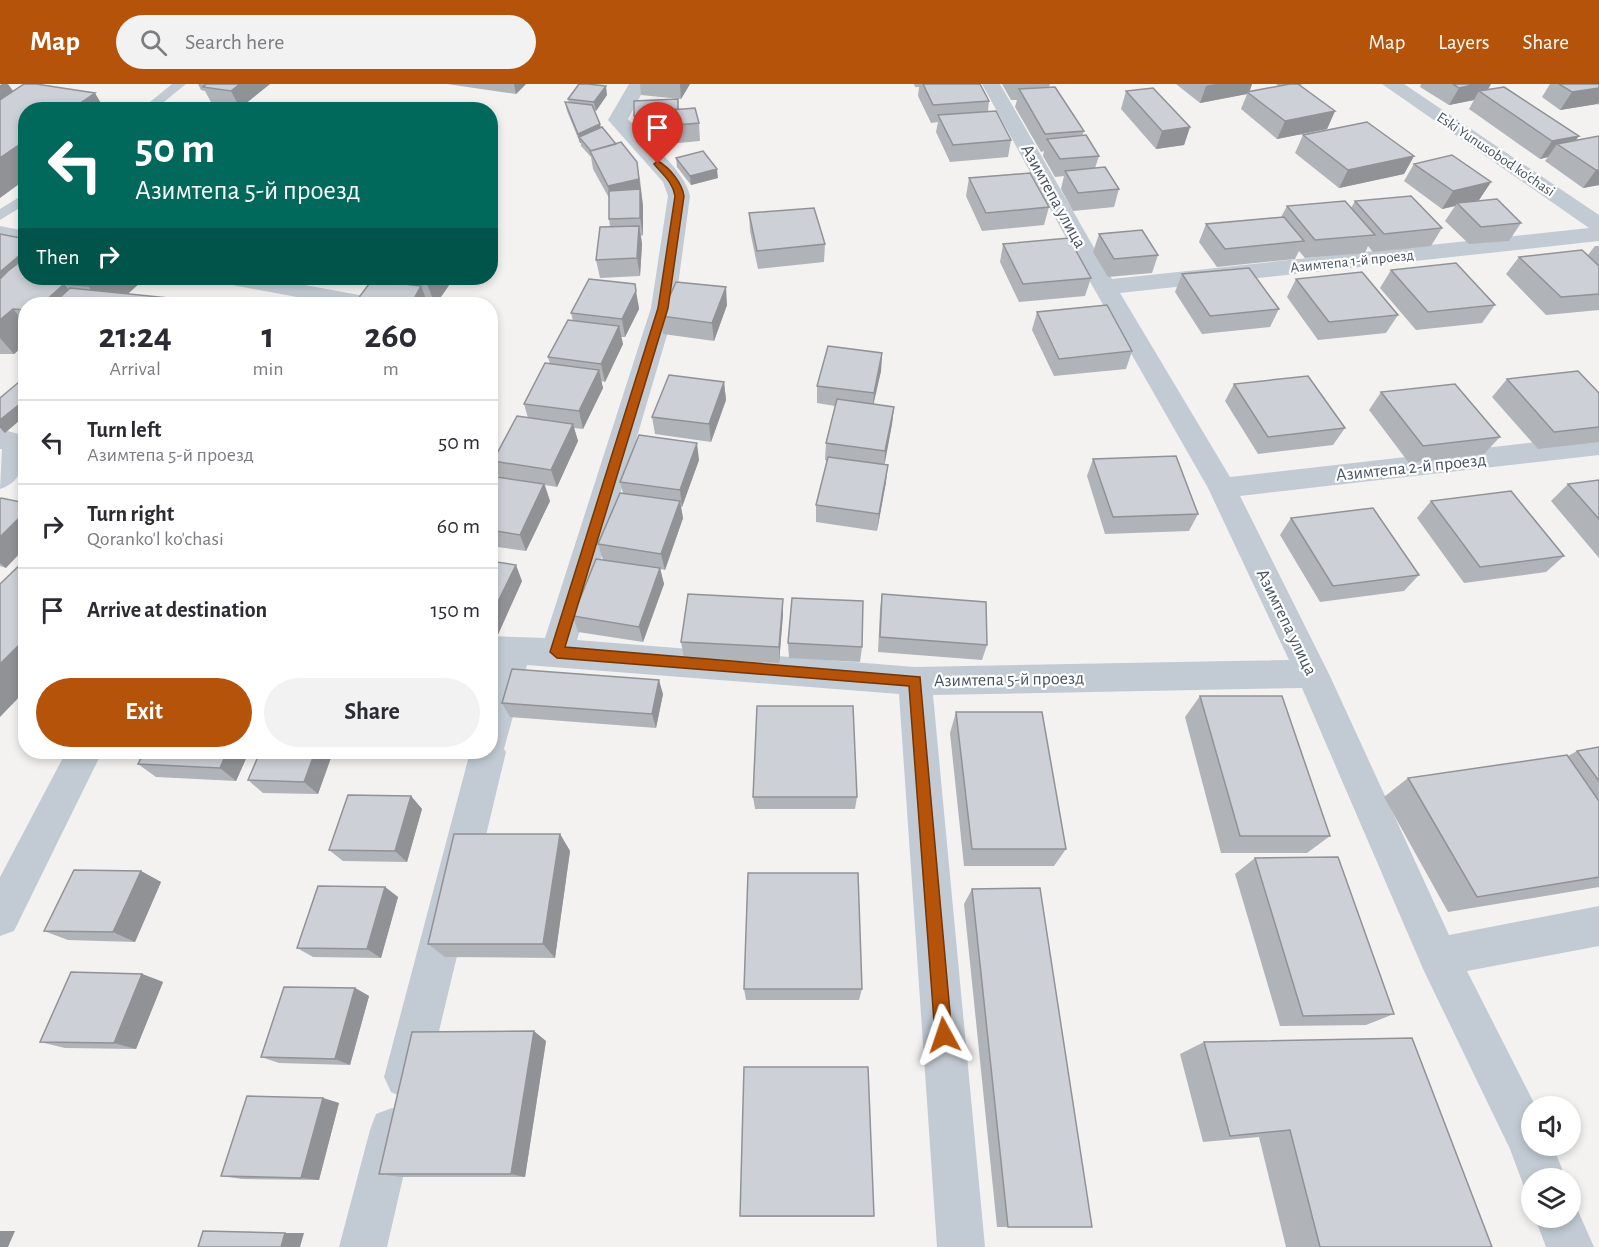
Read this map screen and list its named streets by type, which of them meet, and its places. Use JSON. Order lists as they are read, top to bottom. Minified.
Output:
{"streets":{"street":["Eski Yunusobod ko'chasi","Азимтепа улица","Азимтепа 1-й проезд","Азимтепа 2-й проезд","Азимтепа 5-й проезд"]},"crossings":[["Азимтепа улица","Азимтепа 1-й проезд"],["Азимтепа улица","Азимтепа 2-й проезд"],["Азимтепа улица","Азимтепа 5-й проезд"]],"page":{"header":"Map","search":"Search here","nav":["Map","Layers","Share"],"turn":["50 m","Азимтепа 5-й проезд"],"then":"Then","eta":["21:24","Arrival","1","min","260","m"],"list":[{"name":"Turn left","note":"Азимтепа 5-й проезд","value":"50 m"},{"name":"Turn right","note":"Qoranko'l ko'chasi","value":"60 m"},{"name":"Arrive at destination","value":"150 m"}],"buttons":["Exit","Share"]}}
